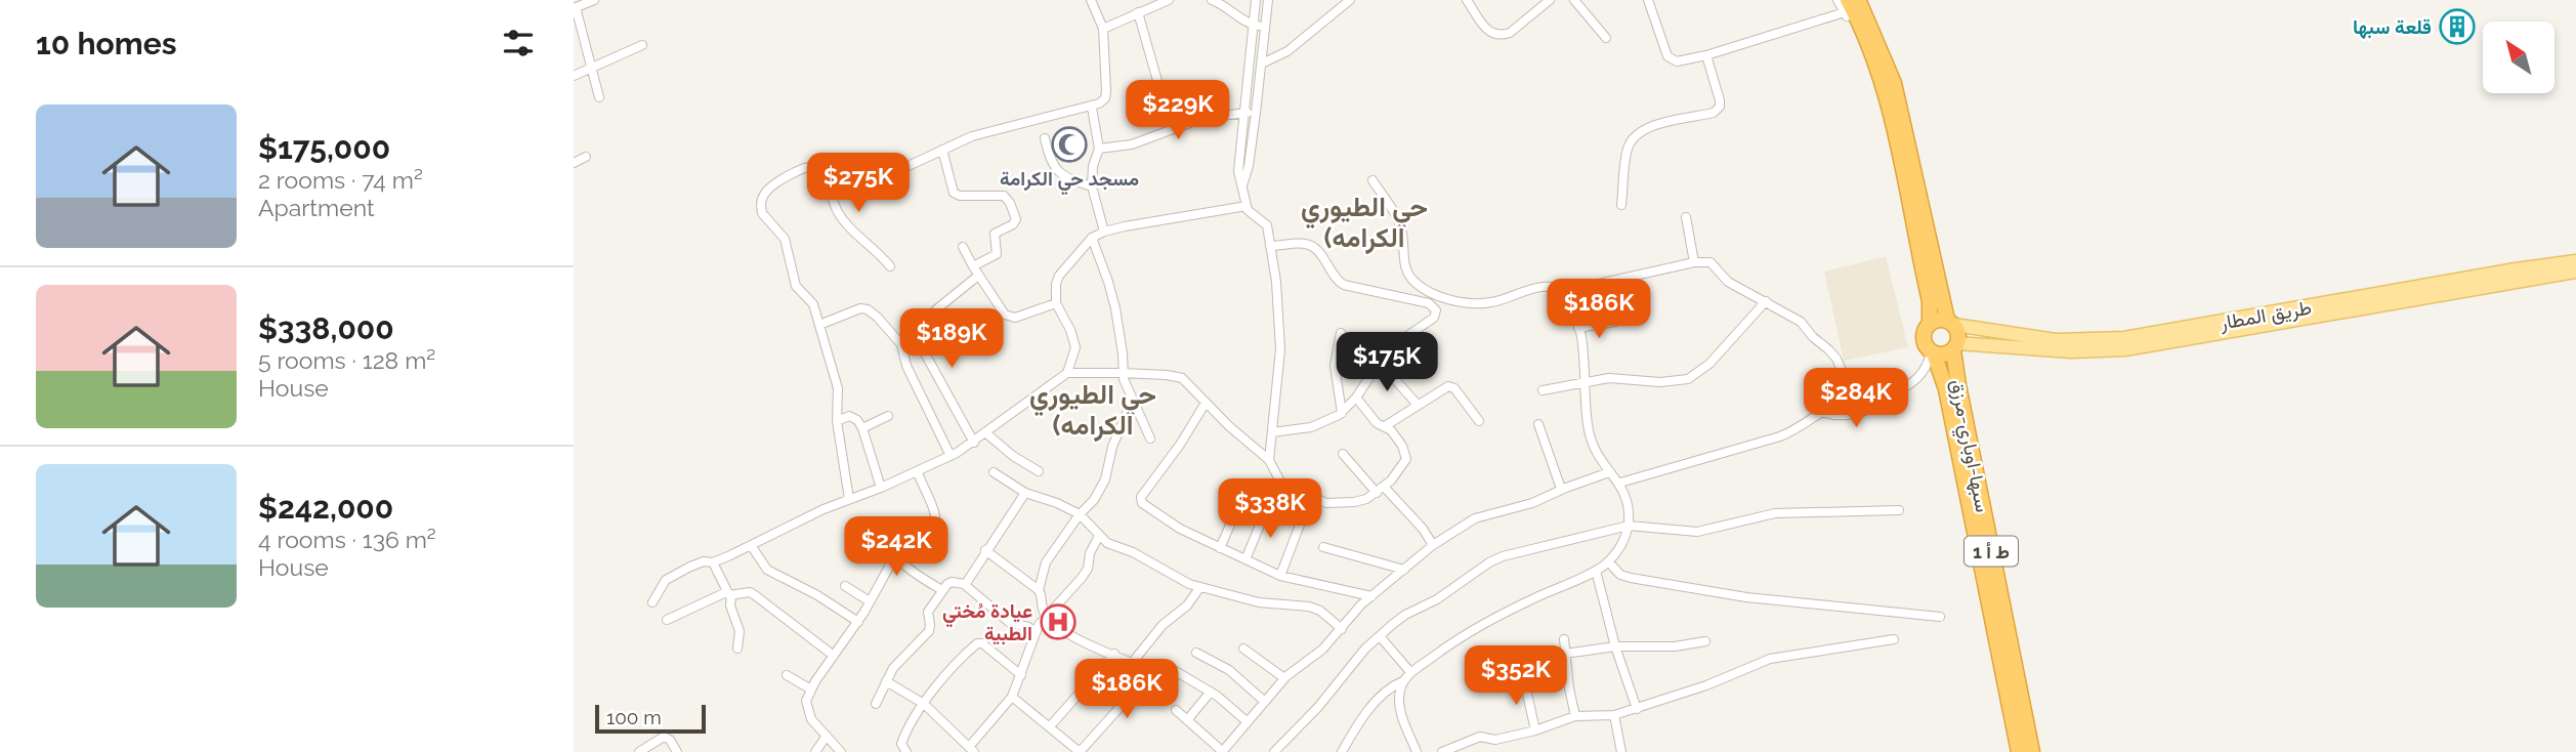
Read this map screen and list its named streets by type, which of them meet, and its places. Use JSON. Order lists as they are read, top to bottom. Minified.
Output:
{"streets":{"highway":["سبها-اوباري-مرزق","ط أ 1"],"main road":["طريق المطار"]},"crossings":[["طريق المطار","سبها-اوباري-مرزق"]],"districts":["حي الطيوري (الكرامه","حي الطيوري (الكرامه"],"places":{"building":["قلعة سبها"],"mosque":["مسجد حي الكرامة"],"hospital":["عيادة مُختي الطبية"]},"scale_bar":"100 m","north":"top left","page":{"heading":"10 homes","price":["$229K","$275K","$186K","$189K","$175K","$284K","$338K","$242K","$352K","$186K"],"list":[{"name":"$175,000","note":"2 rooms · 74 m² · Apartment"},{"name":"$338,000","note":"5 rooms · 128 m² · House"},{"name":"$242,000","note":"4 rooms · 136 m² · House"}],"scale":"100 m"}}
